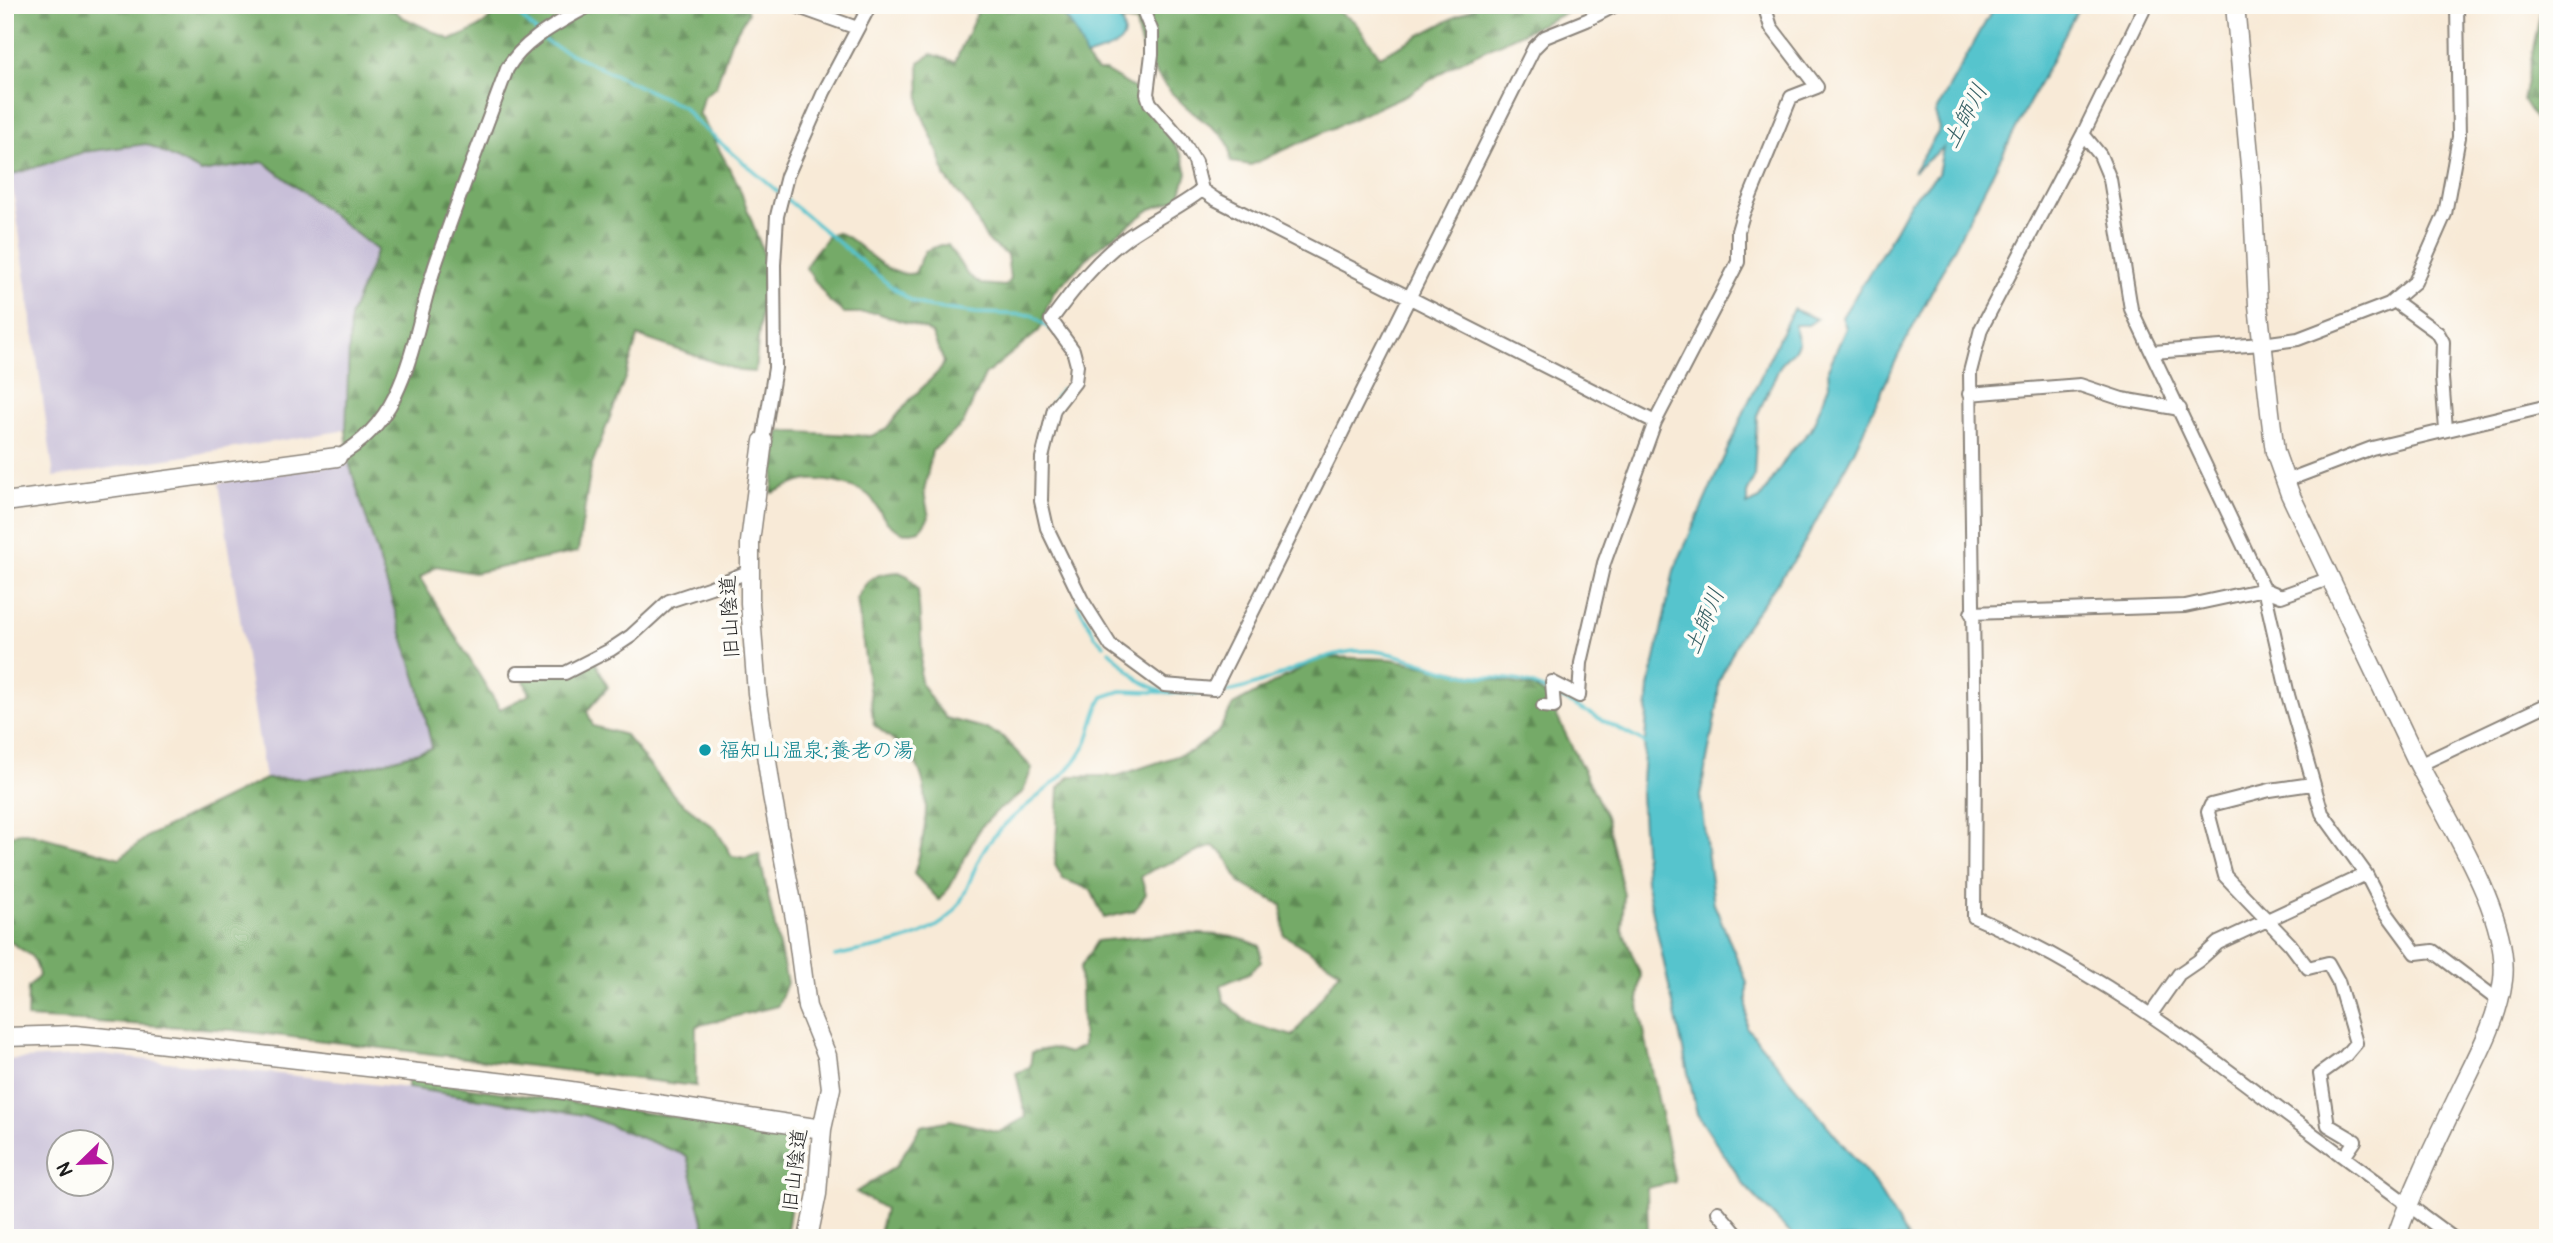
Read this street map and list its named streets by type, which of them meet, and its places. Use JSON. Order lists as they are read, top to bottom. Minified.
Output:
{"streets":{"street":["旧山陰道"]},"water":["土師川"],"places":["福知山温泉;養老の湯"],"north":"bottom left"}
